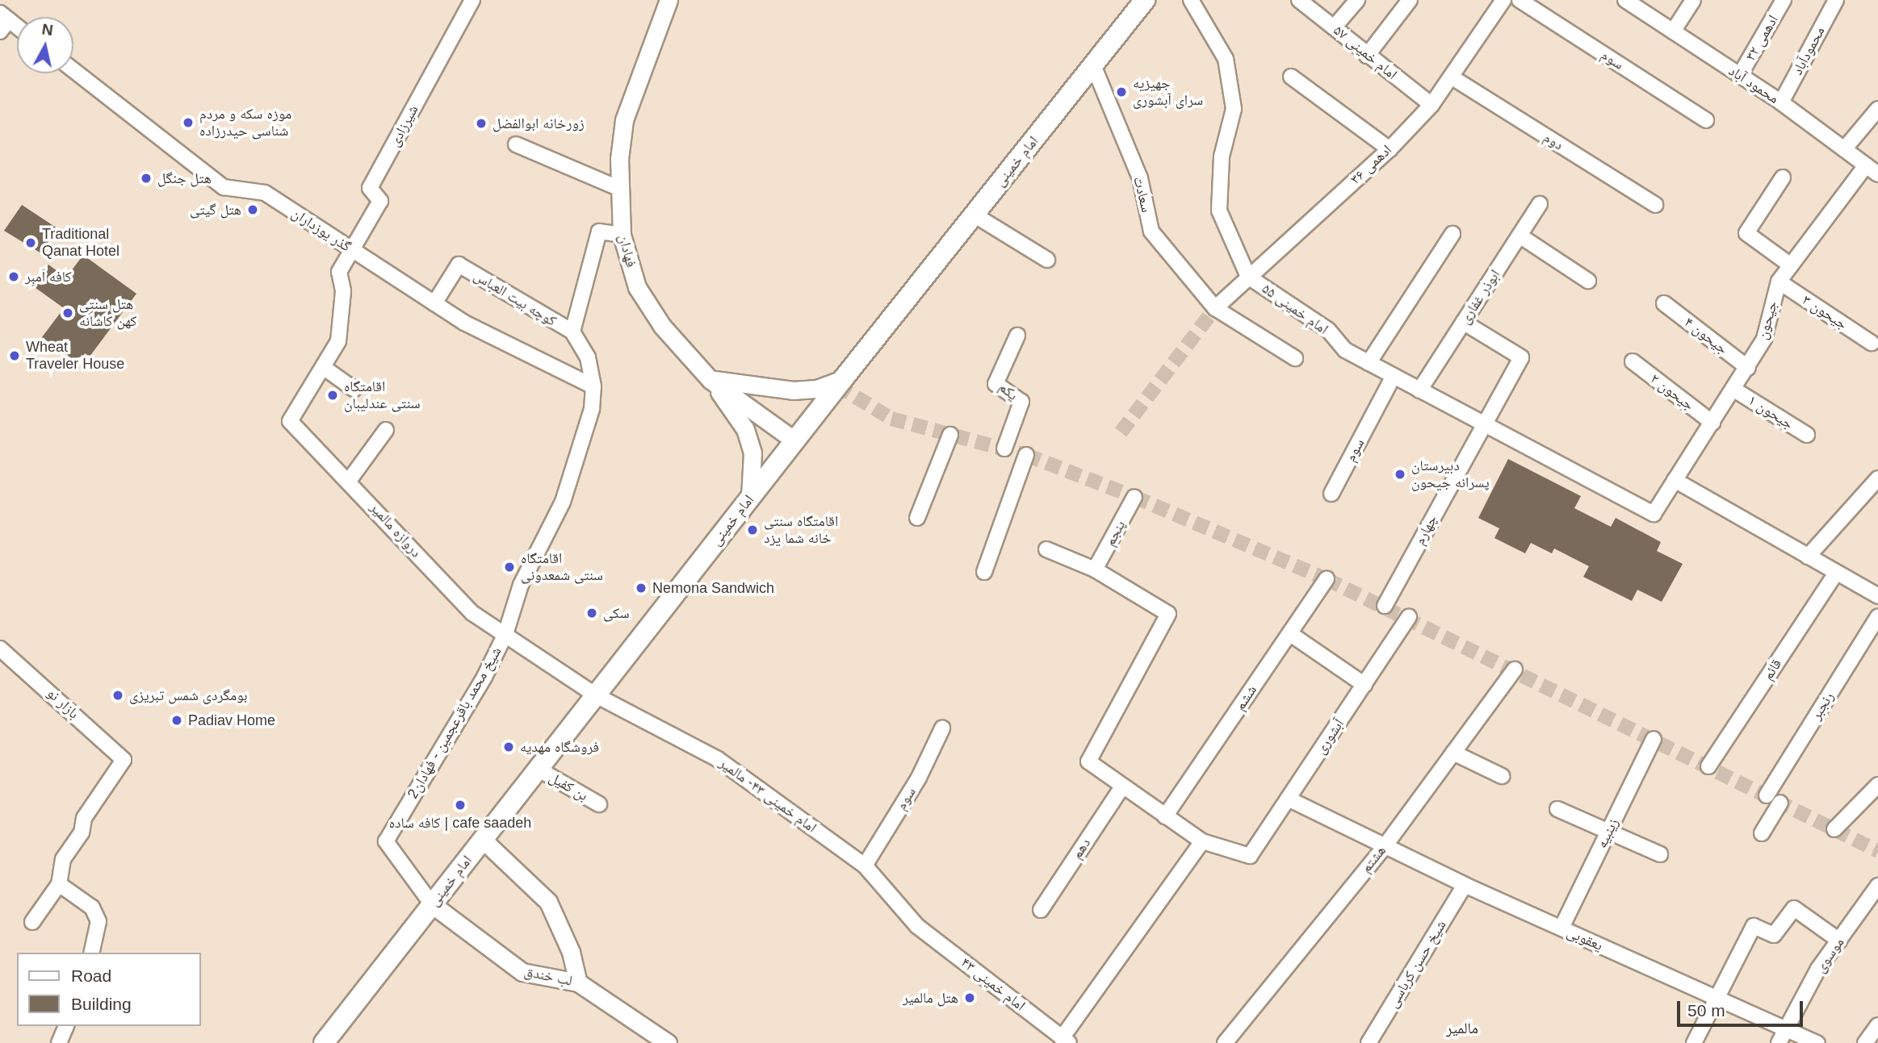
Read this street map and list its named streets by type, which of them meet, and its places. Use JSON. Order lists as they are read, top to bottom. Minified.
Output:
{"streets":{"main road":["امام خمینی"],"street":["ادهمی ۳۲","محمودآباد","امام خمینی ۵۷","سوم","محمود آباد","شیرزادی","دوم","ادهمی ۳۶","سعادت","گذر يوزداران","فهادان","ابوذر غفاری","کوچه بيت العباس","امام خمینی ۵۵","جیحون ۳","جیحون","جیحون ۴","یکم","جیحون ۲","جیحون ۱","دروازه مالمیر","چهارم","پنجم","قائم","ششم","بازار نو","رنجبر","شیخ محمد باقرعجمین - فهادان2","آبشوری","بن کفیل","امام خمینی ۴۳- مالمیر","زینبیه","دهم","هشتم","یعقوبی","موسوی","شیخ حسن کرباسی","لب خندق","امام خمینی ۴۳"]},"crossings":[["ادهمی ۳۲","محمود آباد"],["محمودآباد","محمود آباد"],["امام خمینی ۵۷","ادهمی ۳۶"],["سوم","امام خمینی ۵۵"],["سوم","امام خمینی ۴۳- مالمیر"],["محمود آباد","جیحون"],["شیرزادی","گذر يوزداران"],["دوم","ادهمی ۳۶"],["امام خمینی","سعادت"],["امام خمینی","فهادان"],["امام خمینی","دروازه مالمیر"],["امام خمینی","شیخ محمد باقرعجمین - فهادان2"],["امام خمینی","بن کفیل"],["امام خمینی","امام خمینی ۴۳- مالمیر"],["امام خمینی","لب خندق"],["ادهمی ۳۶","سعادت"],["ادهمی ۳۶","امام خمینی ۵۵"],["گذر يوزداران","کوچه بيت العباس"],["گذر يوزداران","شیخ محمد باقرعجمین - فهادان2"],["ابوذر غفاری","امام خمینی ۵۵"],["کوچه بيت العباس","شیخ محمد باقرعجمین - فهادان2"],["امام خمینی ۵۵","جیحون"],["امام خمینی ۵۵","چهارم"],["جیحون ۳","جیحون"],["جیحون","جیحون ۴"],["جیحون","جیحون ۲"],["جیحون","جیحون ۱"],["دروازه مالمیر","شیخ محمد باقرعجمین - فهادان2"],["دروازه مالمیر","امام خمینی ۴۳- مالمیر"],["شیخ محمد باقرعجمین - فهادان2","لب خندق"],["آبشوری","یعقوبی"],["امام خمینی ۴۳- مالمیر","امام خمینی ۴۳"],["زینبیه","یعقوبی"],["هشتم","یعقوبی"],["یعقوبی","موسوی"],["یعقوبی","شیخ حسن کرباسی"]],"districts":["مالمیر"],"places":["جهیزیه سرای آبشوری","موزه سکه و مردم شناسی حیدرزاده","زورخانه ابوالفضل","هتل جنگل","هتل گیتی","Traditional Qanat Hotel","کافه اَمبِر","هتل سنتی کهن کاشانه","Wheat Traveler House","اقامتگاه سنتی عندلیبان","دبیرستان پسرانه جیحون","اقامتگاه سنتی خانه شما یزد","اقامتگاه سنتی شمعدونی","Nemona Sandwich","سکی","بومگردی شمس تبریزی","Padiav Home","فروشگاه مهدیه","کافه ساده | cafe saadeh","هتل مالمير"],"legend":["Road","Building"],"scale_bar":"50 m","north":"top"}
